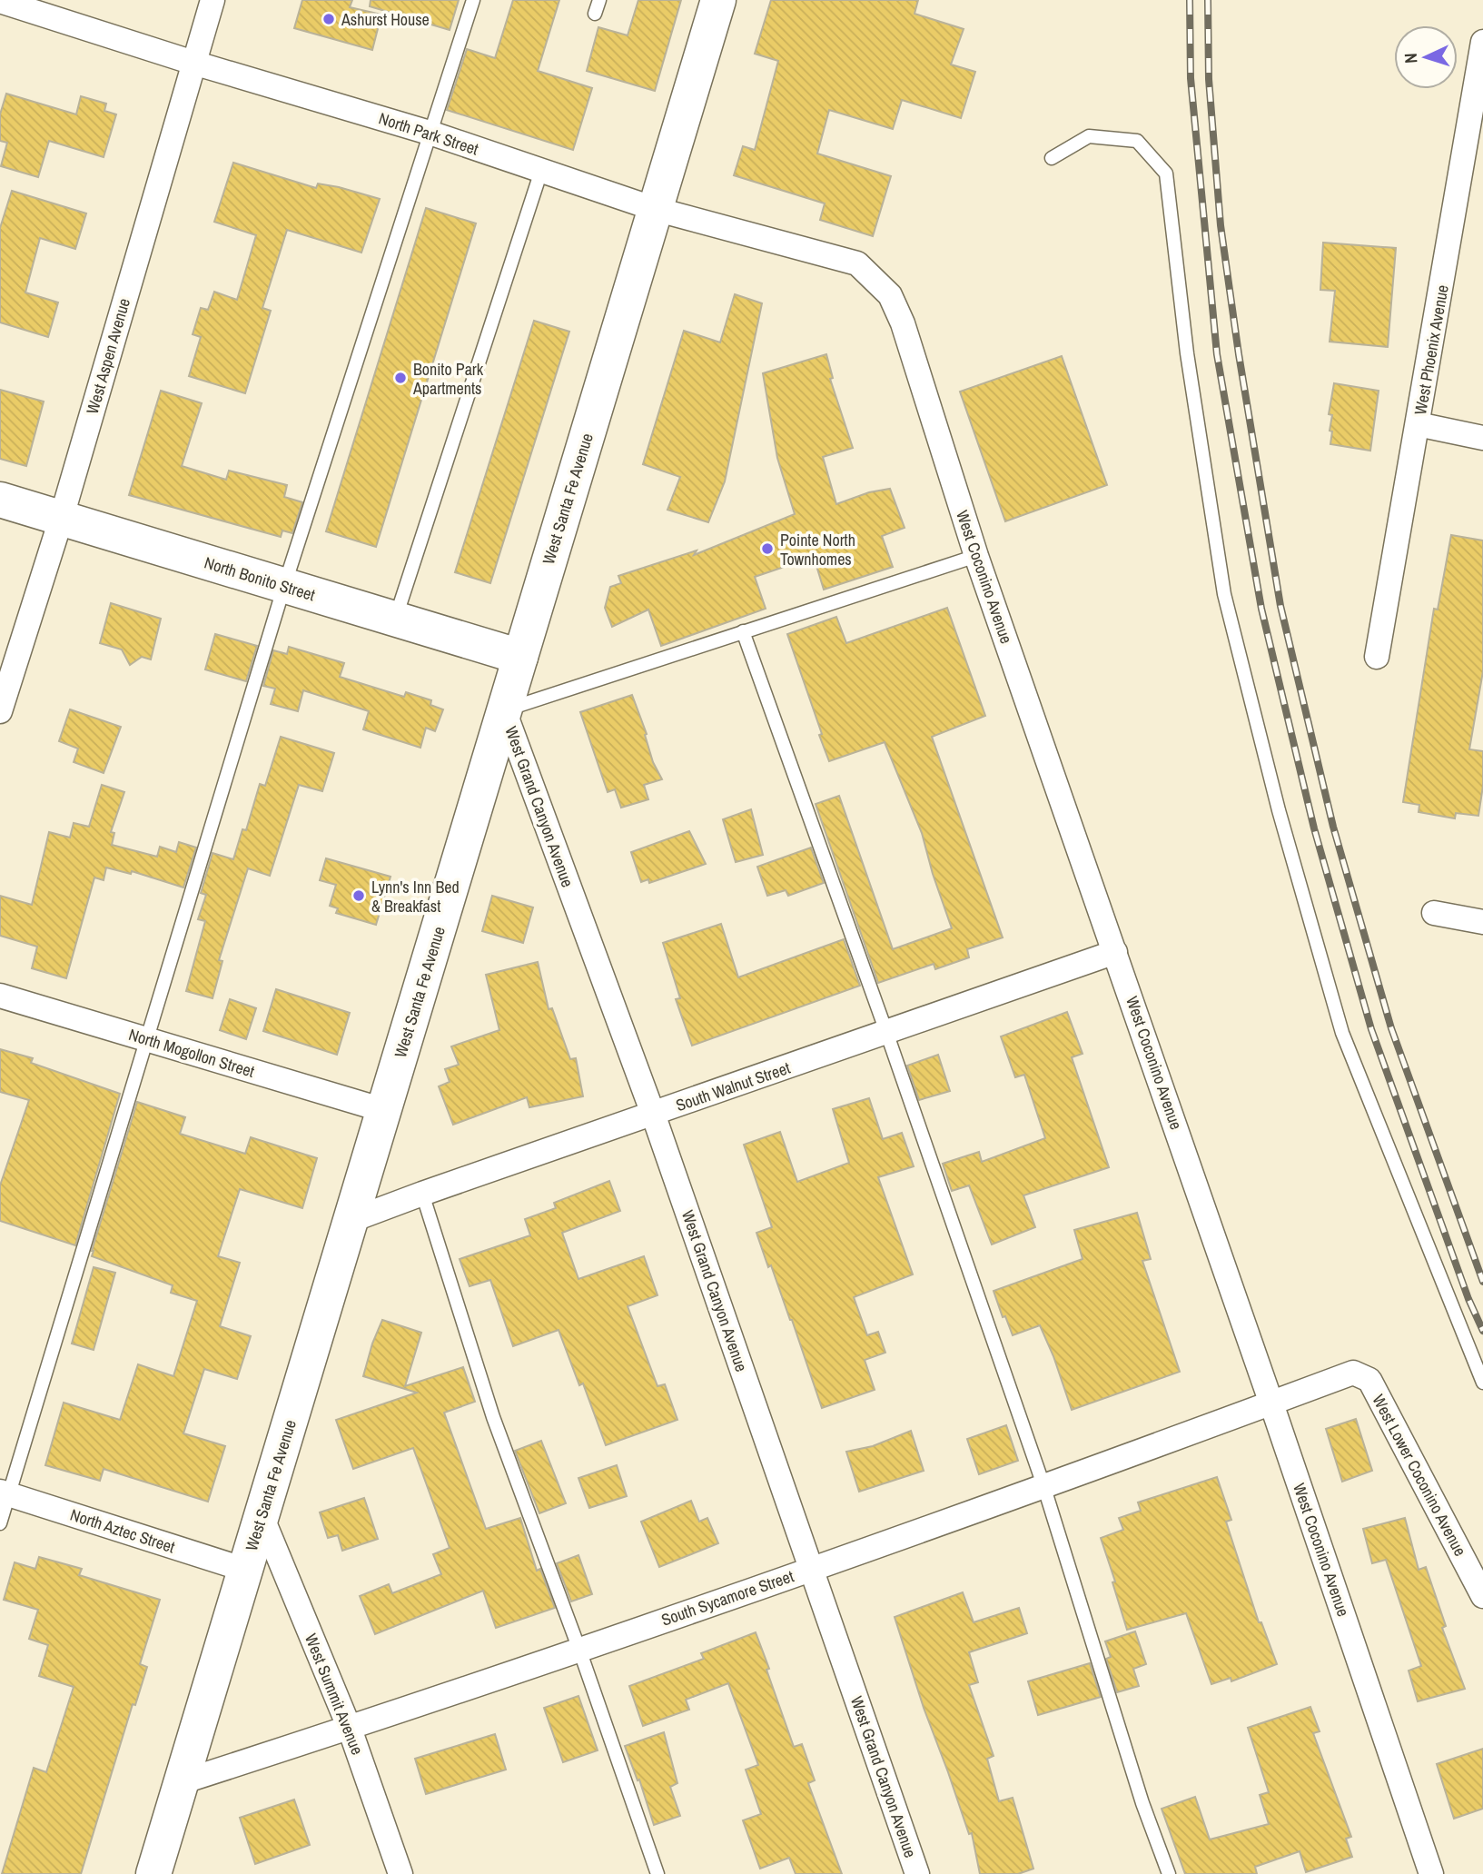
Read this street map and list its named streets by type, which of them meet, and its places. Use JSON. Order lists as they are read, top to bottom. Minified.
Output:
{"streets":{"street":["North Park Street","West Phoenix Avenue","West Aspen Avenue","West Santa Fe Avenue","West Coconino Avenue","North Bonito Street","West Grand Canyon Avenue","North Mogollon Street","South Walnut Street","West Lower Coconino Avenue","North Aztec Street","South Sycamore Street","West Summit Avenue"]},"crossings":[["North Park Street","West Aspen Avenue"],["North Park Street","West Santa Fe Avenue"],["North Park Street","West Coconino Avenue"],["West Aspen Avenue","North Bonito Street"],["West Santa Fe Avenue","North Bonito Street"],["West Santa Fe Avenue","West Grand Canyon Avenue"],["West Santa Fe Avenue","North Mogollon Street"],["West Santa Fe Avenue","South Walnut Street"],["West Santa Fe Avenue","North Aztec Street"],["West Santa Fe Avenue","South Sycamore Street"],["West Santa Fe Avenue","West Summit Avenue"],["West Coconino Avenue","South Walnut Street"],["West Coconino Avenue","West Lower Coconino Avenue"],["West Coconino Avenue","South Sycamore Street"],["West Grand Canyon Avenue","South Walnut Street"],["West Grand Canyon Avenue","South Sycamore Street"],["West Lower Coconino Avenue","South Sycamore Street"],["South Sycamore Street","West Summit Avenue"]],"places":["Ashurst House","Bonito Park Apartments","Pointe North Townhomes","Lynn's Inn Bed & Breakfast"],"north":"left"}
